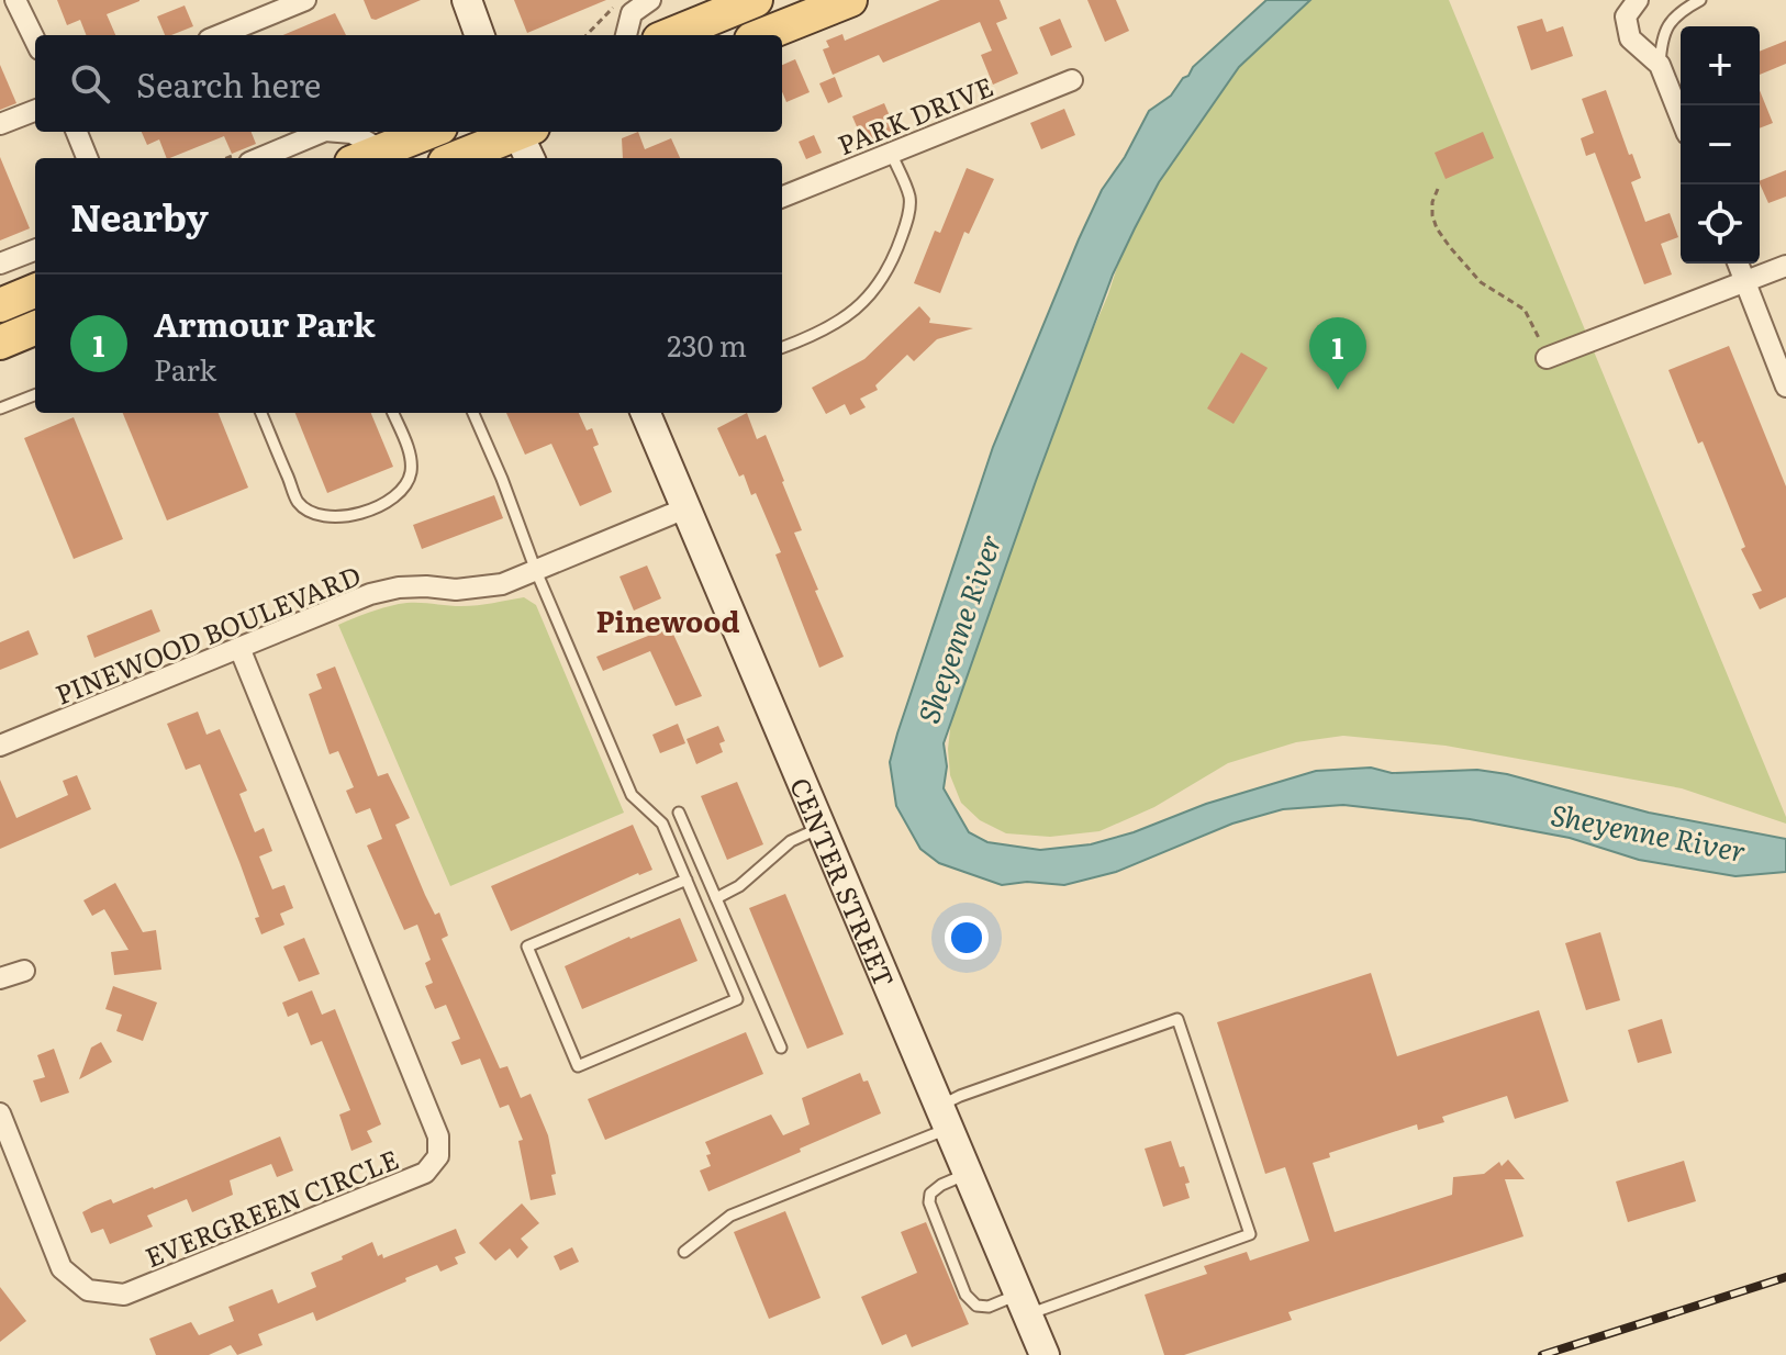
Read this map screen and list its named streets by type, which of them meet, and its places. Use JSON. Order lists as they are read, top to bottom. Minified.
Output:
{"streets":{"main road":["CENTER STREET"],"street":["PARK DRIVE","PINEWOOD BOULEVARD","EVERGREEN CIRCLE"]},"crossings":[["PINEWOOD BOULEVARD","CENTER STREET"],["PINEWOOD BOULEVARD","EVERGREEN CIRCLE"]],"districts":["Pinewood"],"water":["Sheyenne River"],"page":{"map_buttons":["+","−"],"search":"Search here","heading":"Nearby","list":[{"mark":"1","name":"Armour Park","note":"Park","value":"230 m"}],"pins":"1"}}
